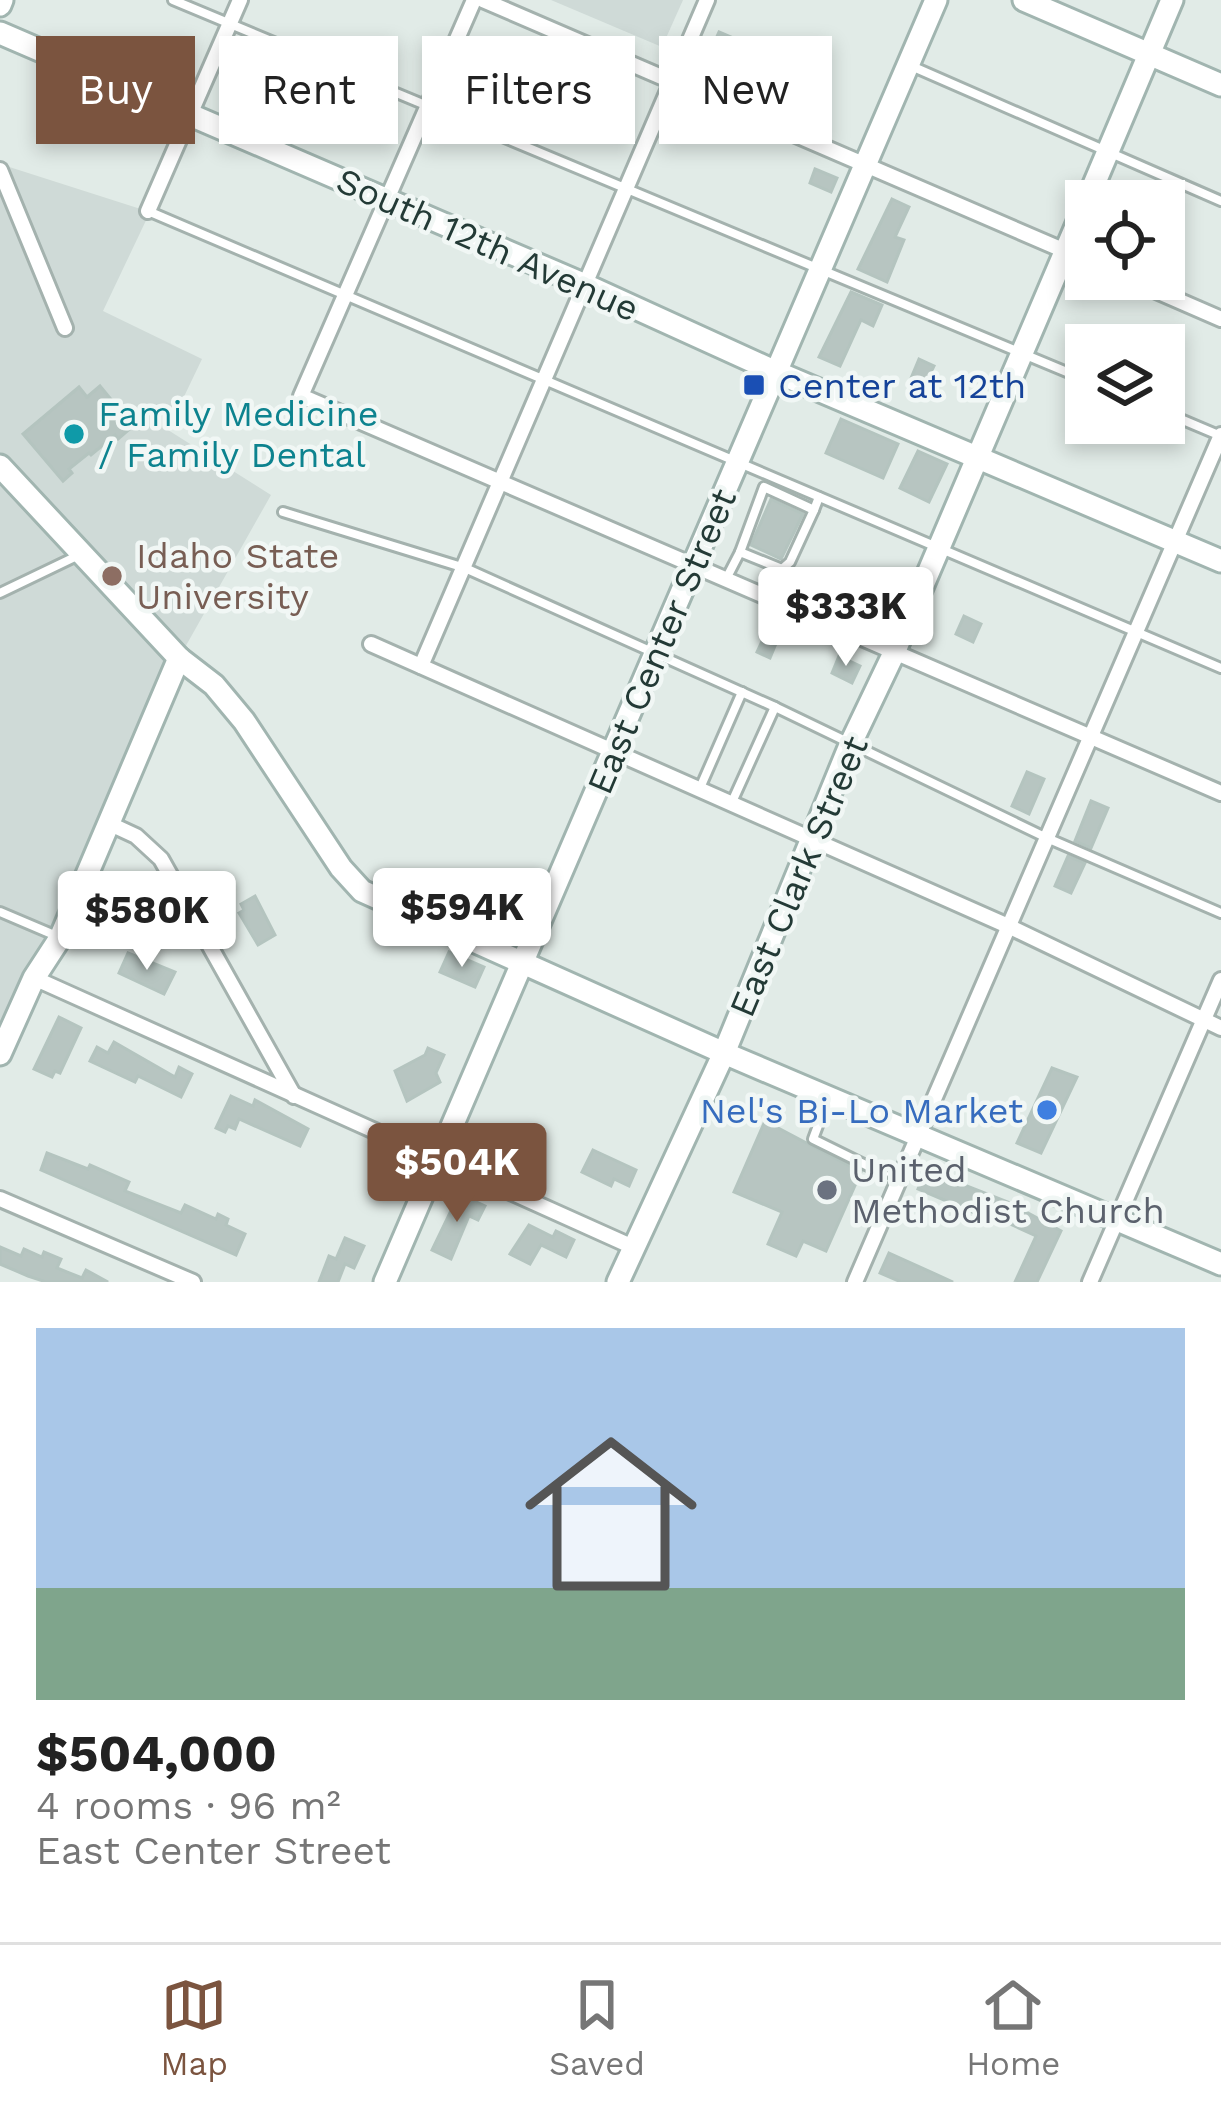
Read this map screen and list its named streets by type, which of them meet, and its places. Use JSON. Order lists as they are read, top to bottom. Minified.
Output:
{"streets":{"street":["South 12th Avenue","East Center Street","East Clark Street"]},"crossings":[["South 12th Avenue","East Center Street"],["South 12th Avenue","East Clark Street"]],"places":{"transit":["Center at 12th"],"other":["Family Medicine / Family Dental","Idaho State University","Nel's Bi-Lo Market","United Methodist Church"]},"page":{"chip":["Buy","Rent","Filters","New"],"price":["$333K","$594K","$580K","$504K"],"list":[{"name":"$504,000","note":"4 rooms · 96 m² · East Center Street"}],"tabs":["Map","Saved","Home"]}}
